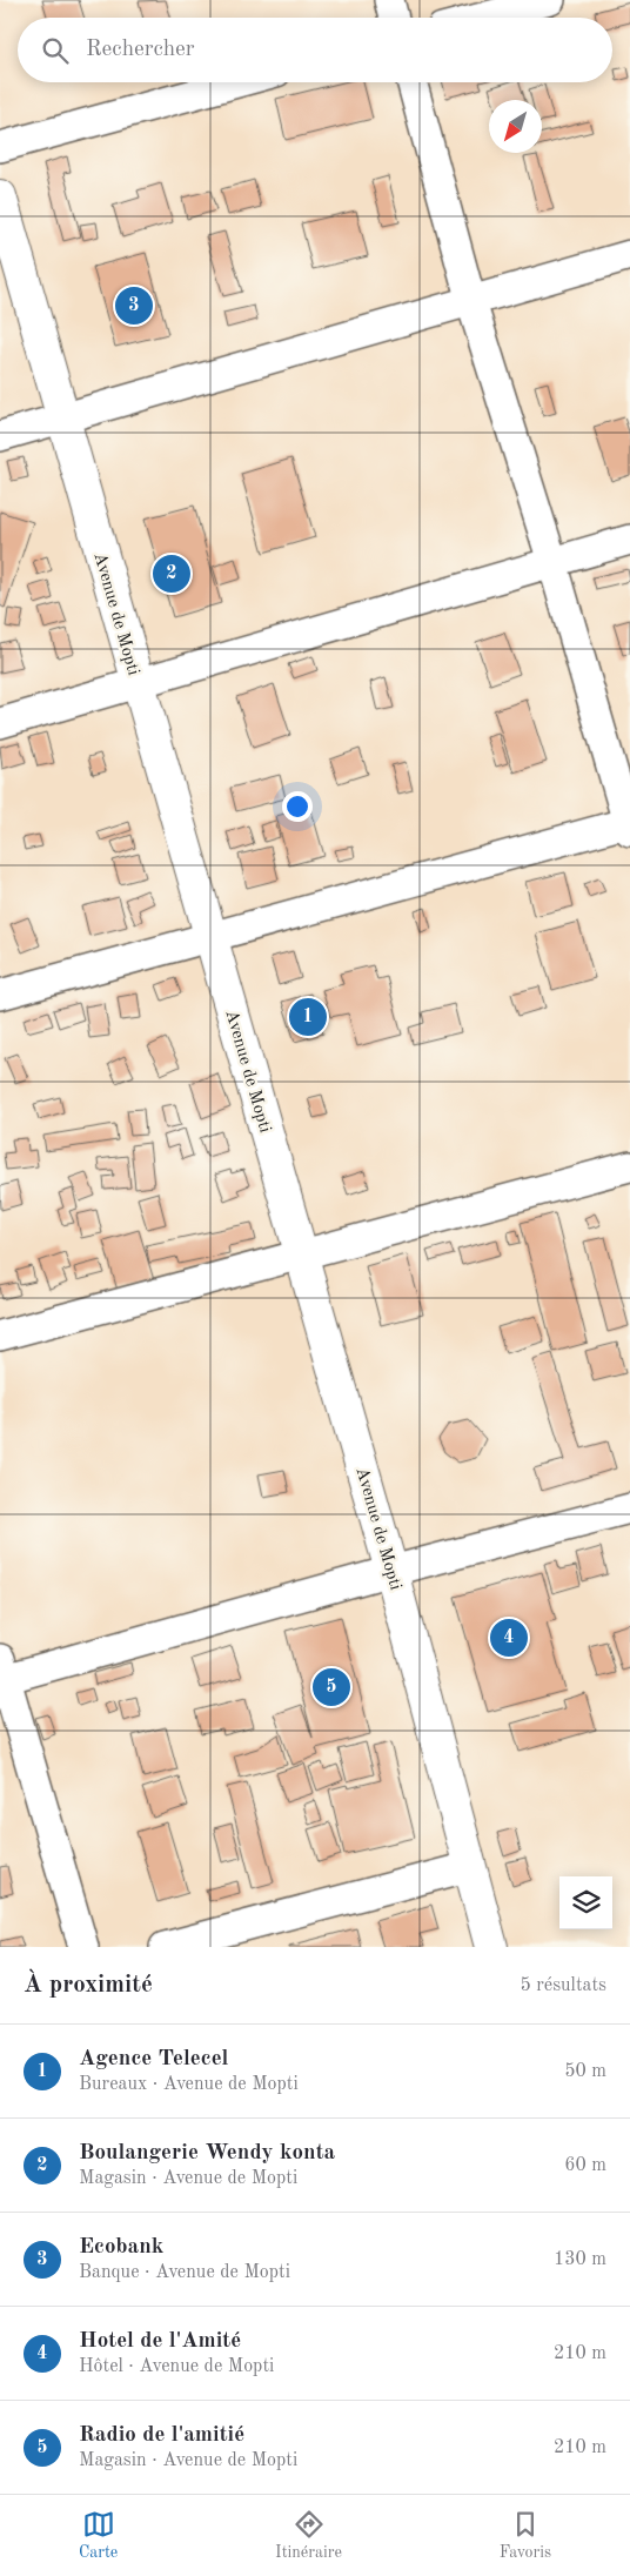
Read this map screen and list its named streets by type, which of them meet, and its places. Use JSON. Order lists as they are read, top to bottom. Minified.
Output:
{"streets":{"main road":["Avenue de Mopti"]},"north":"bottom left","page":{"search":"Rechercher","pins":["3","2","1","4","5"],"heading":["À proximité","5 résultats"],"list":[{"mark":"1","name":"Agence Telecel","note":"Bureaux · Avenue de Mopti","value":"50 m"},{"mark":"2","name":"Boulangerie Wendy konta","note":"Magasin · Avenue de Mopti","value":"60 m"},{"mark":"3","name":"Ecobank","note":"Banque · Avenue de Mopti","value":"130 m"},{"mark":"4","name":"Hotel de l'Amité","note":"Hôtel · Avenue de Mopti","value":"210 m"},{"mark":"5","name":"Radio de l'amitié","note":"Magasin · Avenue de Mopti","value":"210 m"}],"nav":["Carte","Itinéraire","Favoris"]}}
